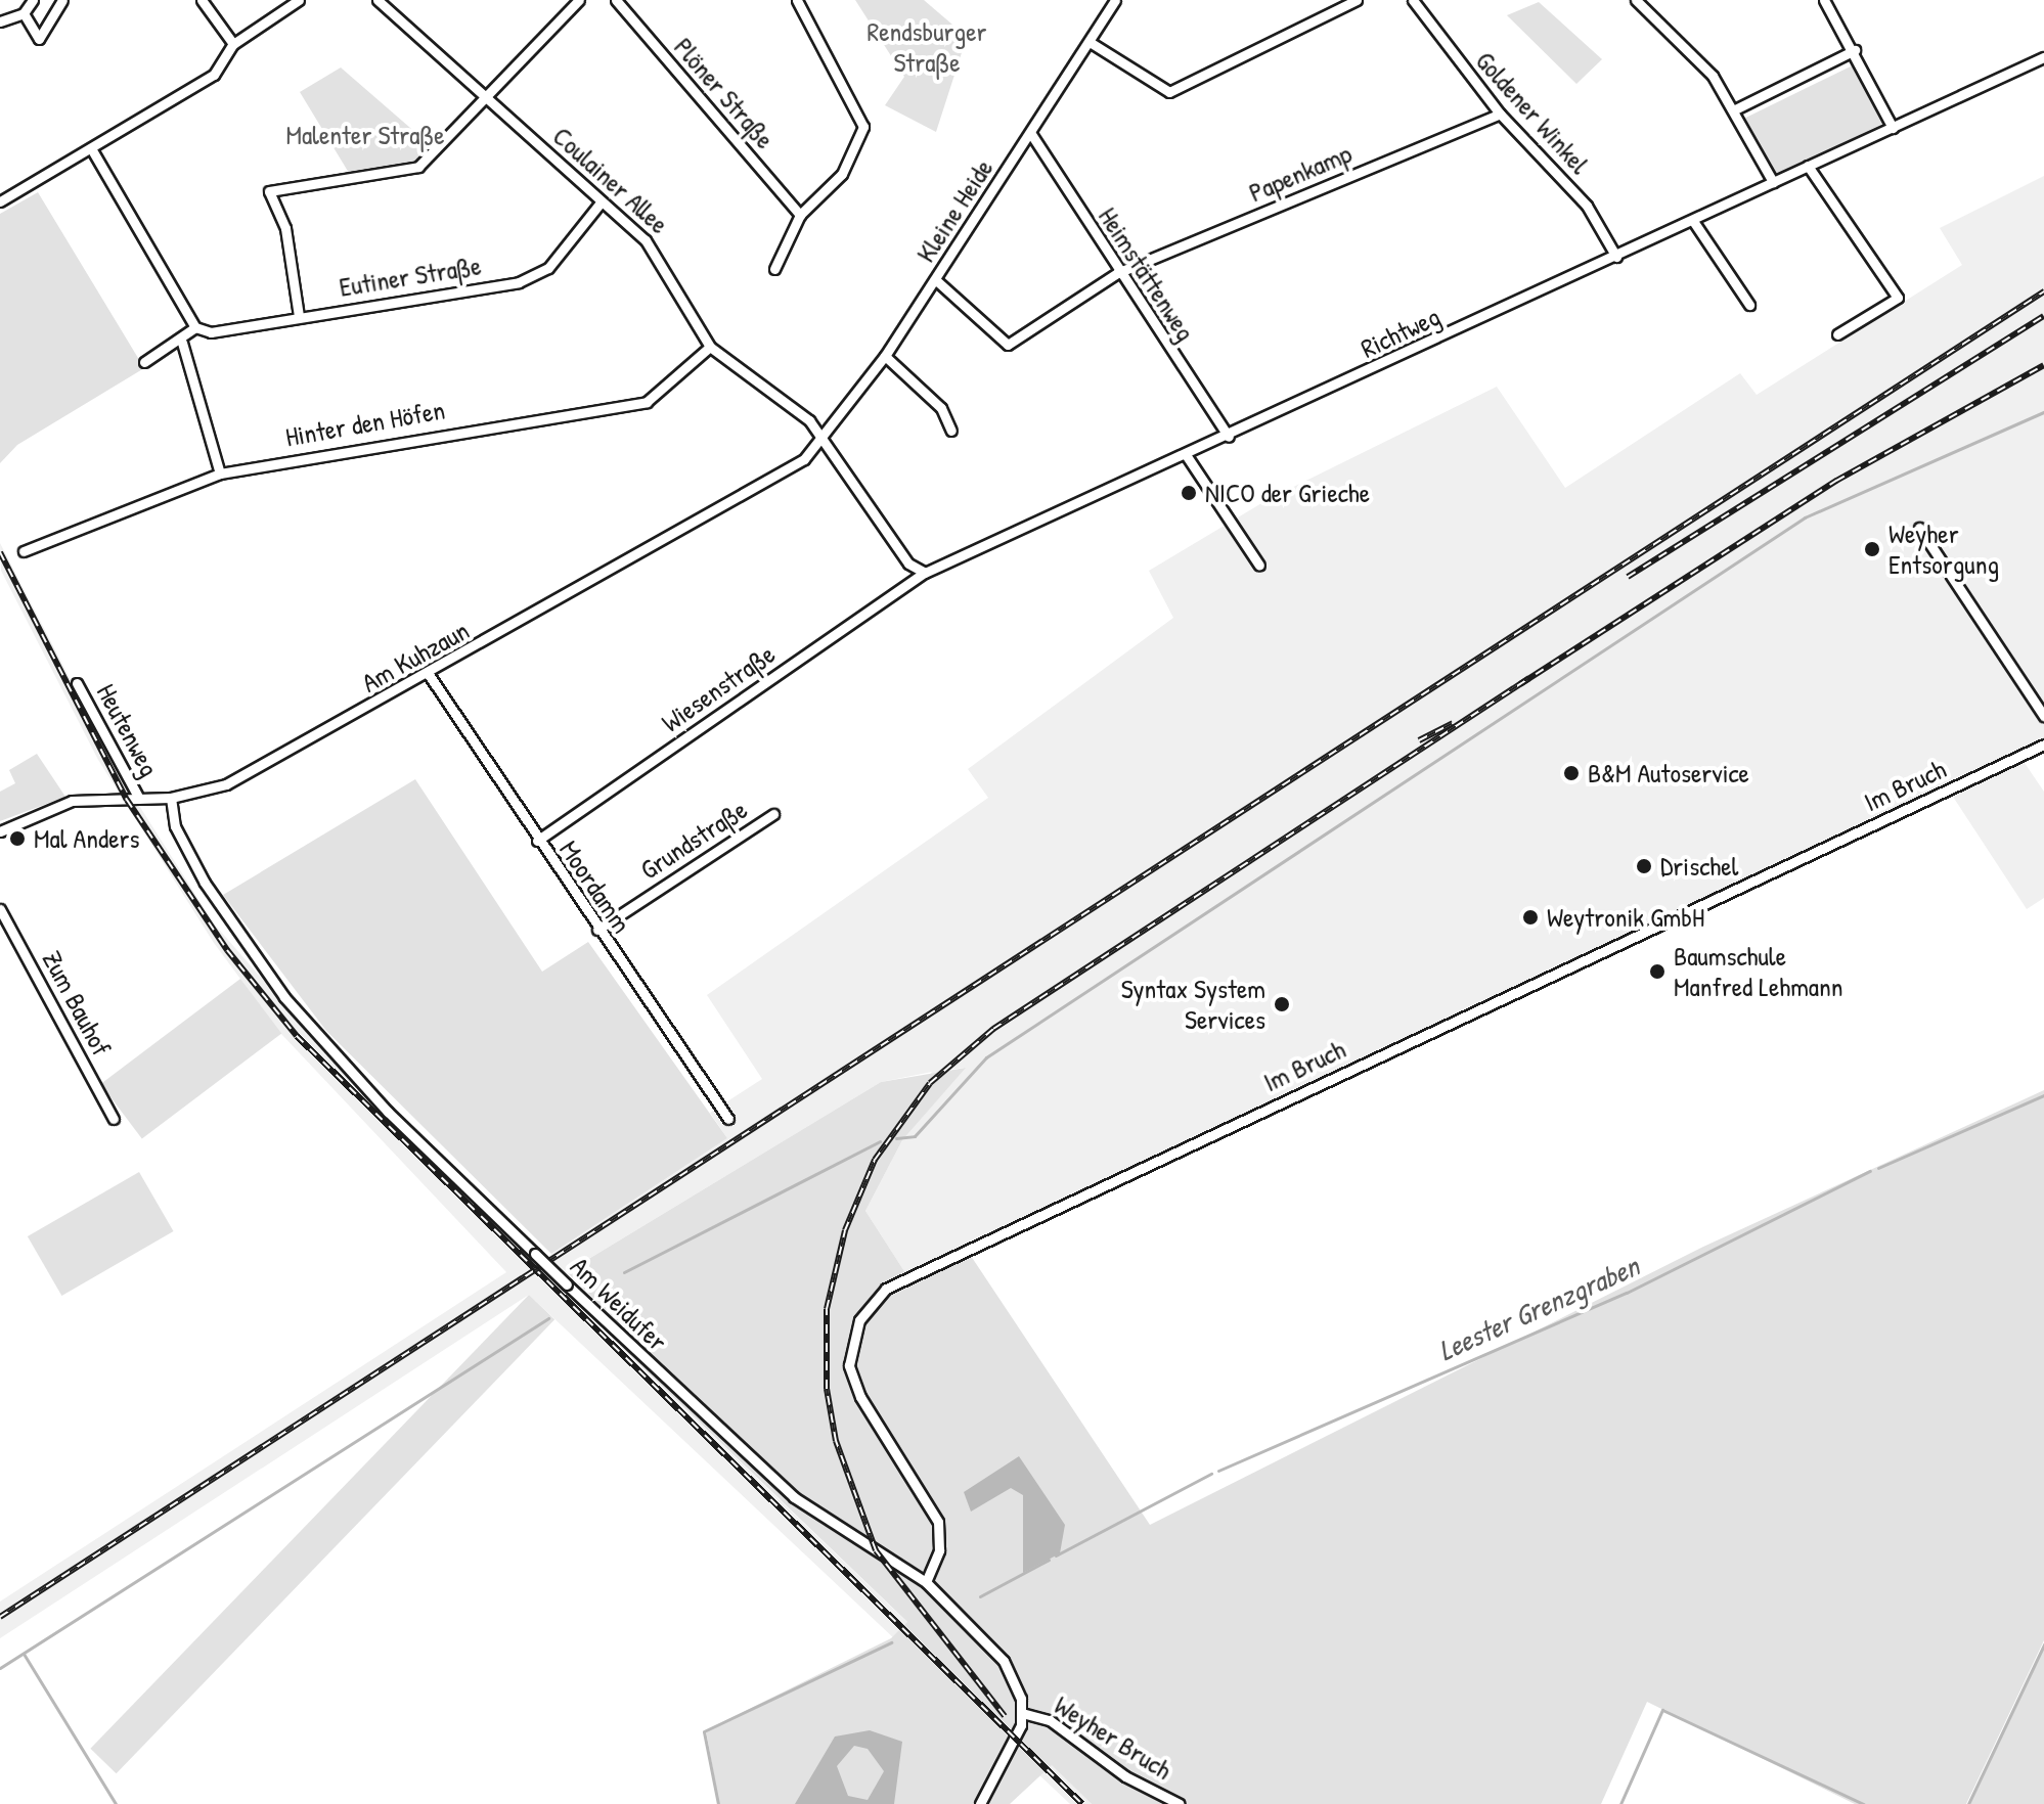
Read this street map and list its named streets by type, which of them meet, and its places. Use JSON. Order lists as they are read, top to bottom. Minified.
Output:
{"streets":{"street":["Plöner Straße","Goldener Winkel","Papenkamp","Coulainer Allee","Kleine Heide","Heimstättenweg","Eutiner Straße","Richtweg","Hinter den Höfen","Am Kuhzaun","Wiesenstraße","Heutenweg","Im Bruch","Grundstraße","Moordamm","Zum Bauhof","Am Weidufer","Weyher Bruch"]},"crossings":[["Goldener Winkel","Papenkamp"],["Goldener Winkel","Richtweg"],["Papenkamp","Kleine Heide"],["Papenkamp","Heimstättenweg"],["Coulainer Allee","Kleine Heide"],["Coulainer Allee","Eutiner Straße"],["Coulainer Allee","Hinter den Höfen"],["Coulainer Allee","Am Kuhzaun"],["Kleine Heide","Heimstättenweg"],["Kleine Heide","Am Kuhzaun"],["Heimstättenweg","Richtweg"],["Richtweg","Wiesenstraße"],["Am Kuhzaun","Heutenweg"],["Am Kuhzaun","Moordamm"],["Am Kuhzaun","Am Weidufer"],["Wiesenstraße","Moordamm"],["Im Bruch","Am Weidufer"],["Grundstraße","Moordamm"],["Am Weidufer","Weyher Bruch"]],"water":["Leester Grenzgraben"],"parks":["Rendsburger Straße","Malenter Straße"],"places":["NICO der Grieche","Weyher Entsorgung","B&M Autoservice","Mal Anders","Drischel","Weytronik GmbH","Baumschule Manfred Lehmann","Syntax System Services"]}
